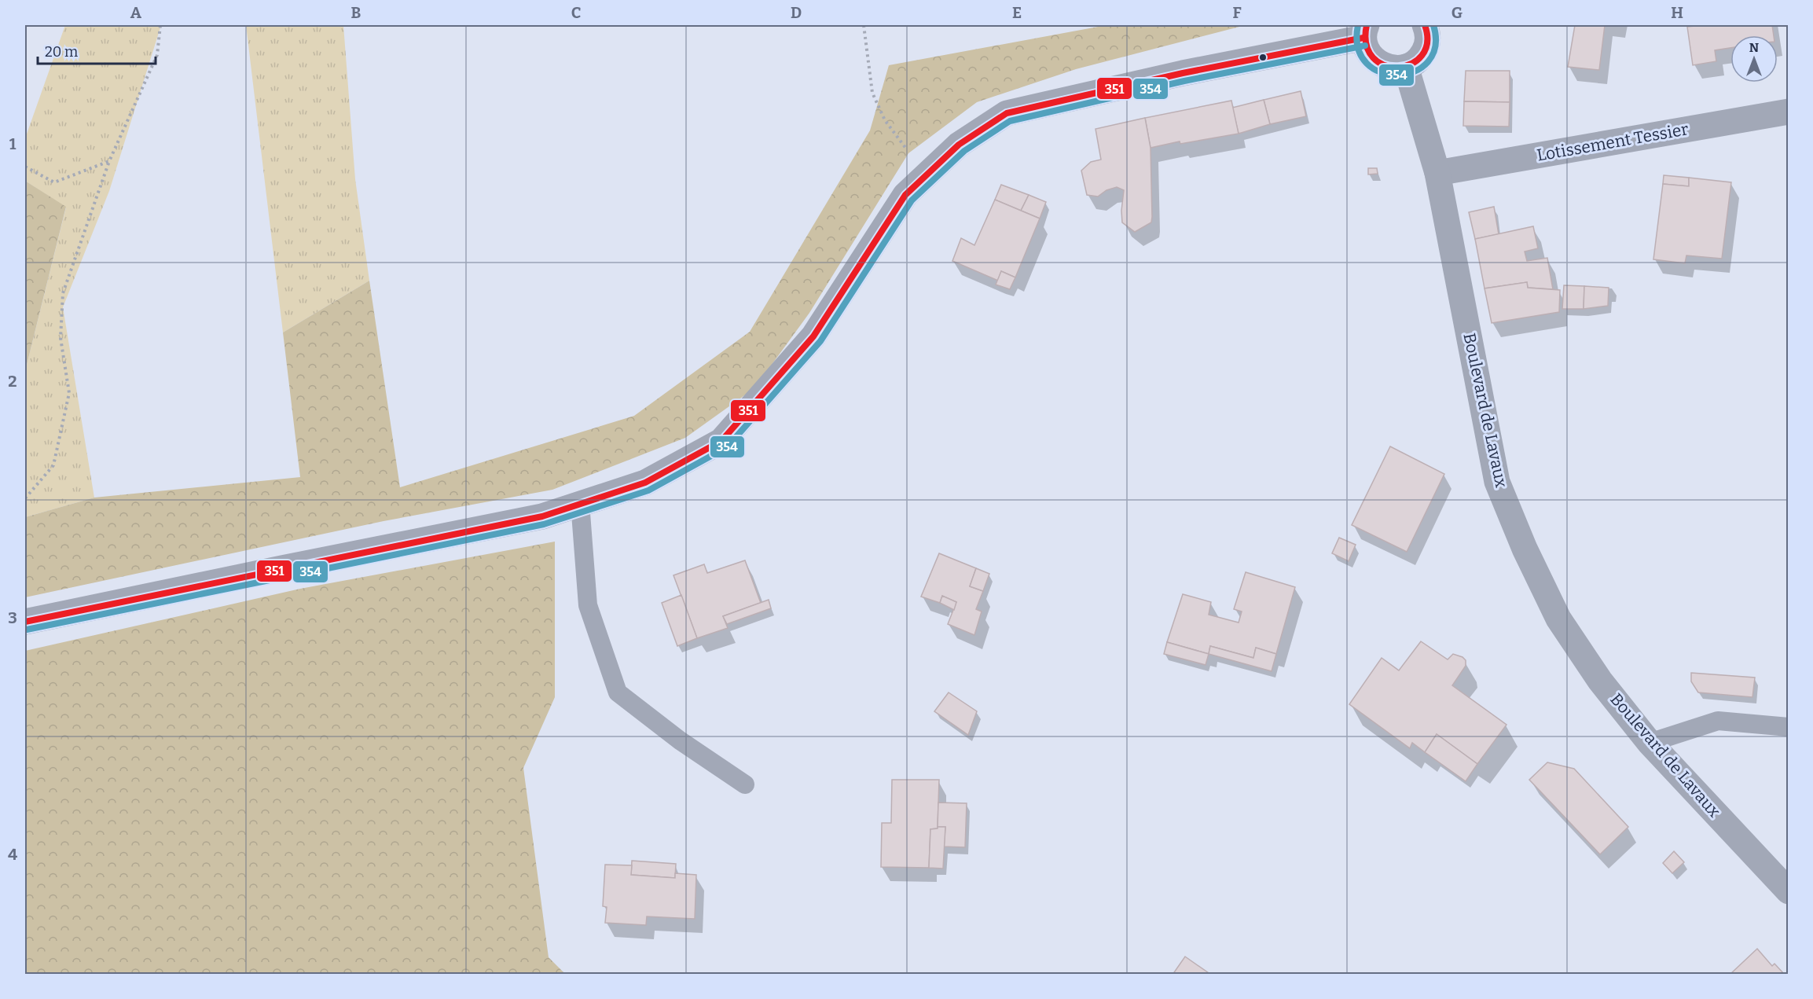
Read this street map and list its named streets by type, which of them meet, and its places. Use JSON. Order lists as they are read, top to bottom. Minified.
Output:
{"streets":{"street":["Lotissement Tessier","Boulevard de Lavaux"]},"crossings":[["Lotissement Tessier","Boulevard de Lavaux"]],"lines":["transit line 351","transit line 354"],"scale_bar":"20 m","north":"top","grid":{"columns":["A","B","C","D","E","F","G","H"],"rows":["1","2","3","4"]}}
